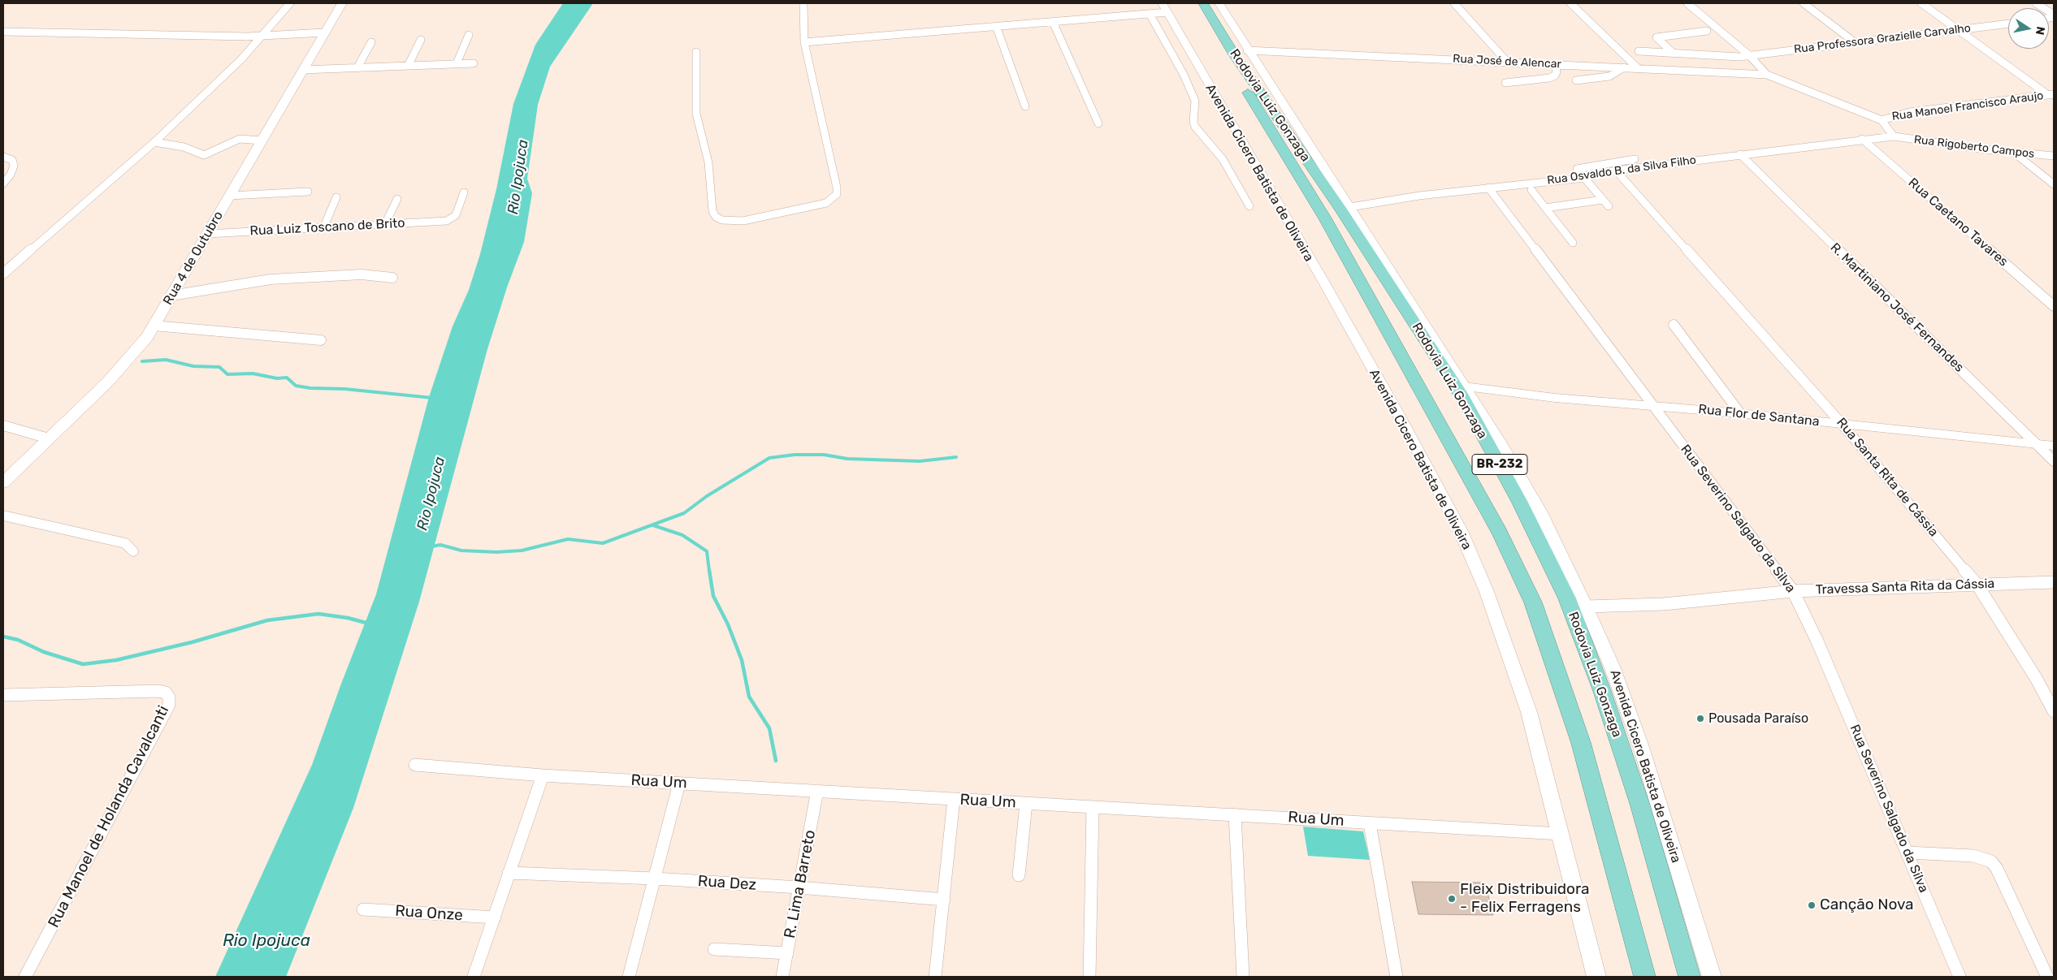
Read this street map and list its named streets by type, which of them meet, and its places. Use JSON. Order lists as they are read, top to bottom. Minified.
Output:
{"streets":{"highway":["Rodovia Luiz Gonzaga","BR-232"],"main road":["Avenida Cicero Batista de Oliveira","Rua 4 de Outubro"],"street":["Rua Professora Grazielle Carvalho","Rua José de Alencar","Rua Manoel Francisco Araujo","Rua Rigoberto Campos","Rua Osvaldo B. da Silva Filho","Rua Caetano Tavares","Rua Luiz Toscano de Brito","R. Martiniano José Fernandes","Rua Flor de Santana","Rua Santa Rita de Cássia","Rua Severino Salgado da Silva","Travessa Santa Rita da Cássia","Rua Um","Rua Manoel de Holanda Cavalcanti","Rua Dez","R. Lima Barreto","Rua Onze"]},"crossings":[["Rua José de Alencar","Avenida Cicero Batista de Oliveira"],["Rua Rigoberto Campos","Rua Osvaldo B. da Silva Filho"],["Rua Osvaldo B. da Silva Filho","Avenida Cicero Batista de Oliveira"],["Rua Osvaldo B. da Silva Filho","Rua Caetano Tavares"],["Rua Osvaldo B. da Silva Filho","R. Martiniano José Fernandes"],["Rua Osvaldo B. da Silva Filho","Rua Santa Rita de Cássia"],["Rua Osvaldo B. da Silva Filho","Rua Severino Salgado da Silva"],["Avenida Cicero Batista de Oliveira","Rua Flor de Santana"],["Avenida Cicero Batista de Oliveira","Travessa Santa Rita da Cássia"],["Avenida Cicero Batista de Oliveira","Rua Um"],["Rua Luiz Toscano de Brito","Rua 4 de Outubro"],["R. Martiniano José Fernandes","Rua Flor de Santana"],["Rua Flor de Santana","Rua Santa Rita de Cássia"],["Rua Flor de Santana","Rua Severino Salgado da Silva"],["Rua Santa Rita de Cássia","Travessa Santa Rita da Cássia"],["Rua Severino Salgado da Silva","Travessa Santa Rita da Cássia"],["Rua Um","R. Lima Barreto"],["Rua Dez","R. Lima Barreto"]],"water":["Rio Ipojuca"],"places":["Pousada Paraíso","Fleix Distribuidora - Felix Ferragens","Canção Nova"],"north":"right"}
